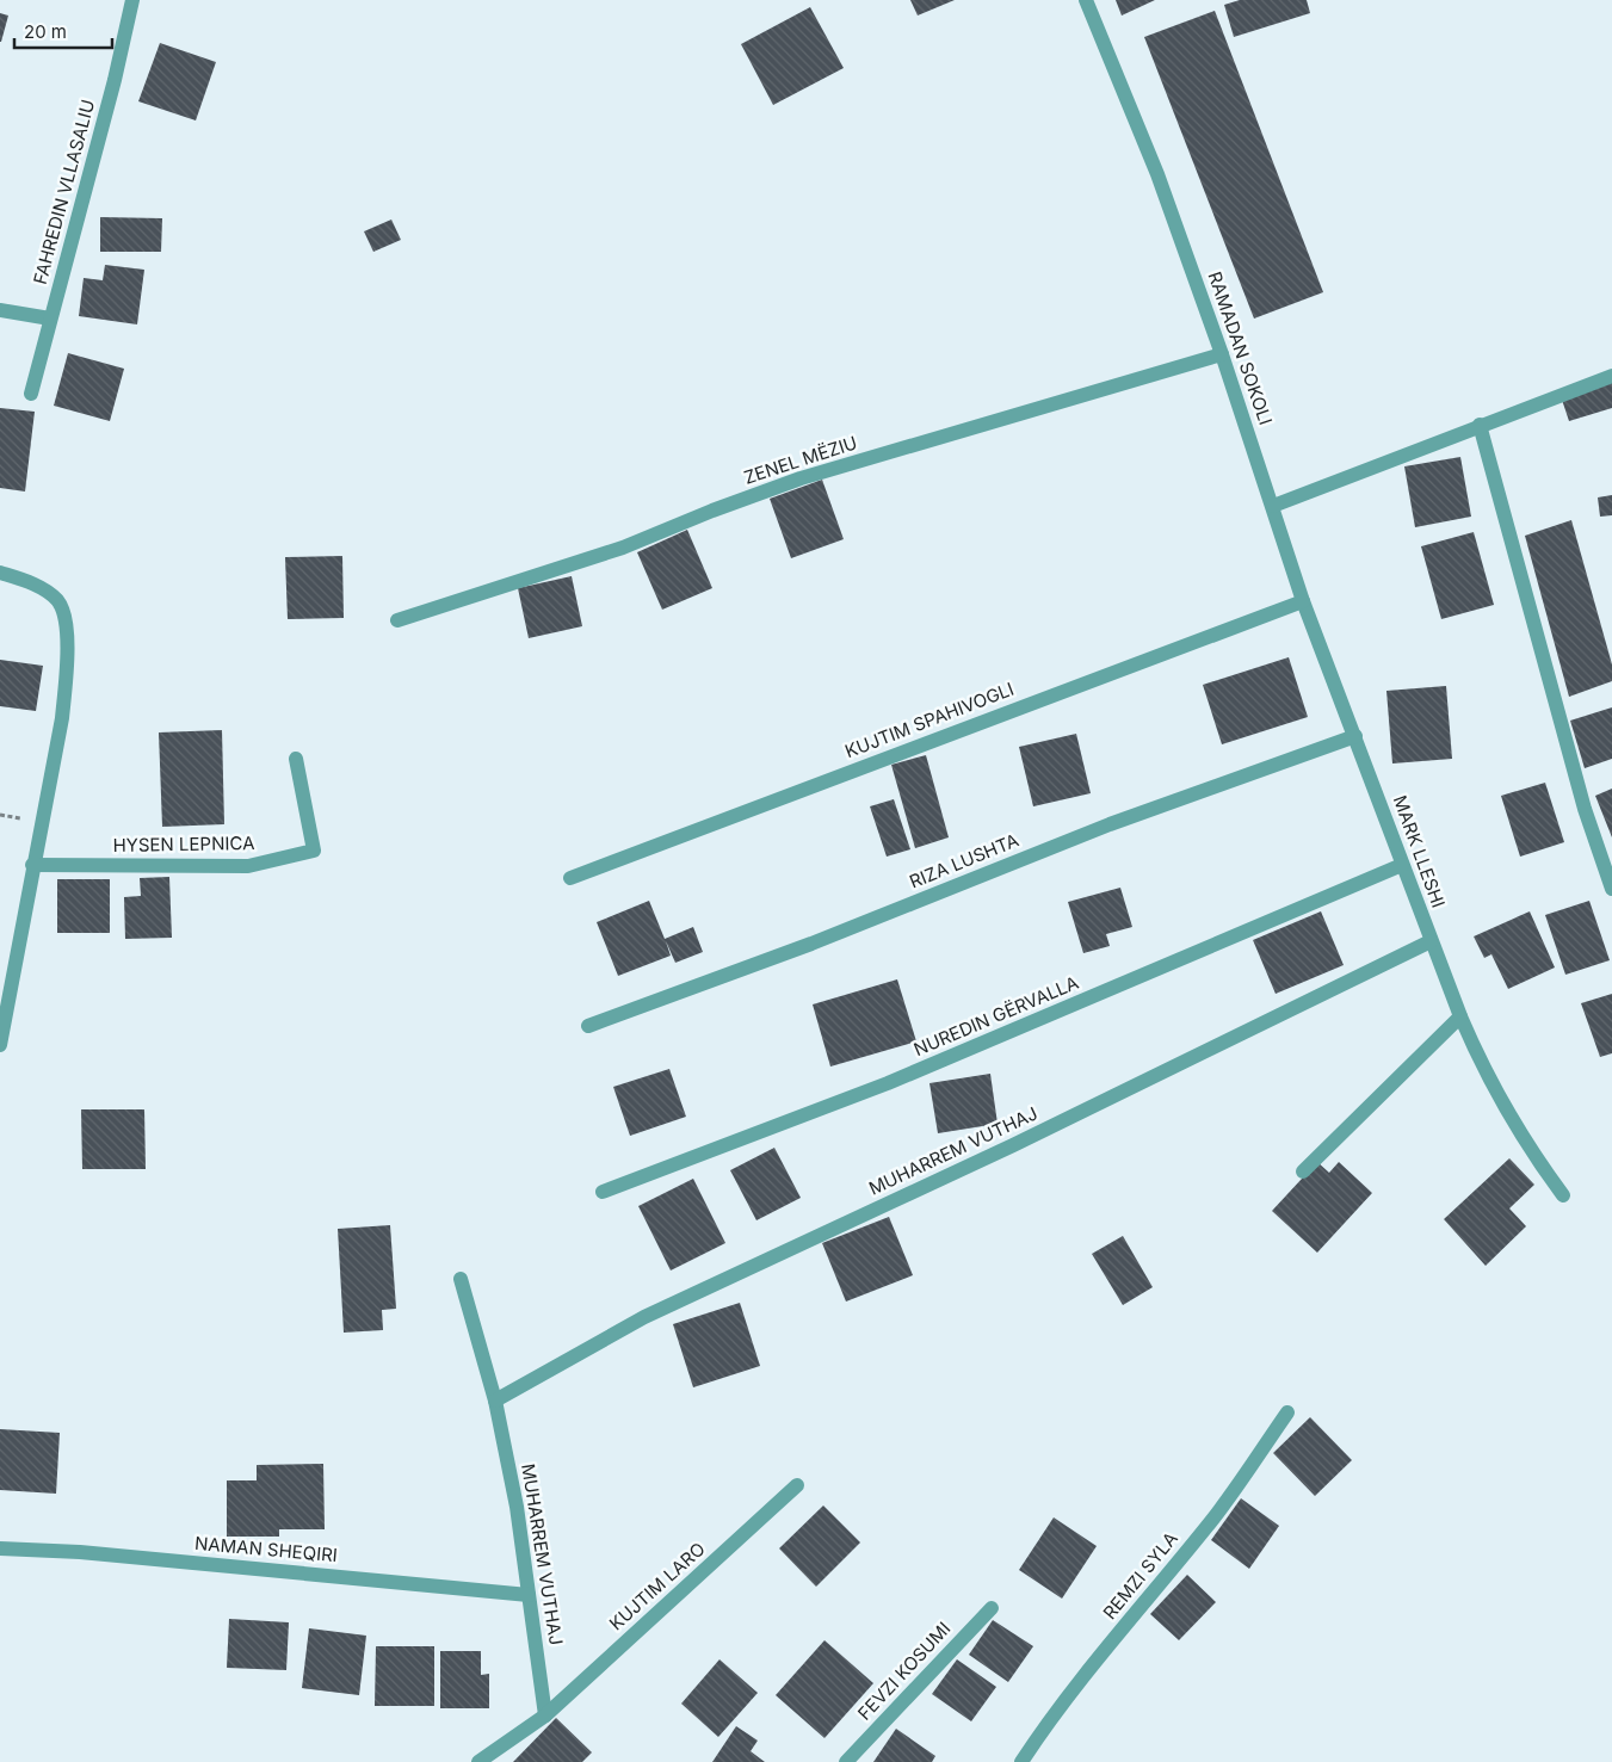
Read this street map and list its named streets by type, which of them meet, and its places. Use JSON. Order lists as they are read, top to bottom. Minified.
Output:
{"streets":{"street":["FAHREDIN VLLASALIU","RAMADAN SOKOLI","ZENEL MËZIU","KUJTIM SPAHIVOGLI","HYSEN LEPNICA","MARK LLESHI","RIZA LUSHTA","NUREDIN GËRVALLA","MUHARREM VUTHAJ","NAMAN SHEQIRI","REMZI SYLA","KUJTIM LARO","FEVZI KOSUMI"]},"crossings":[["RAMADAN SOKOLI","ZENEL MËZIU"],["RAMADAN SOKOLI","MARK LLESHI"],["KUJTIM SPAHIVOGLI","MARK LLESHI"],["MARK LLESHI","RIZA LUSHTA"],["MARK LLESHI","NUREDIN GËRVALLA"],["MARK LLESHI","MUHARREM VUTHAJ"],["MUHARREM VUTHAJ","NAMAN SHEQIRI"],["MUHARREM VUTHAJ","KUJTIM LARO"]],"scale_bar":"20 m"}
